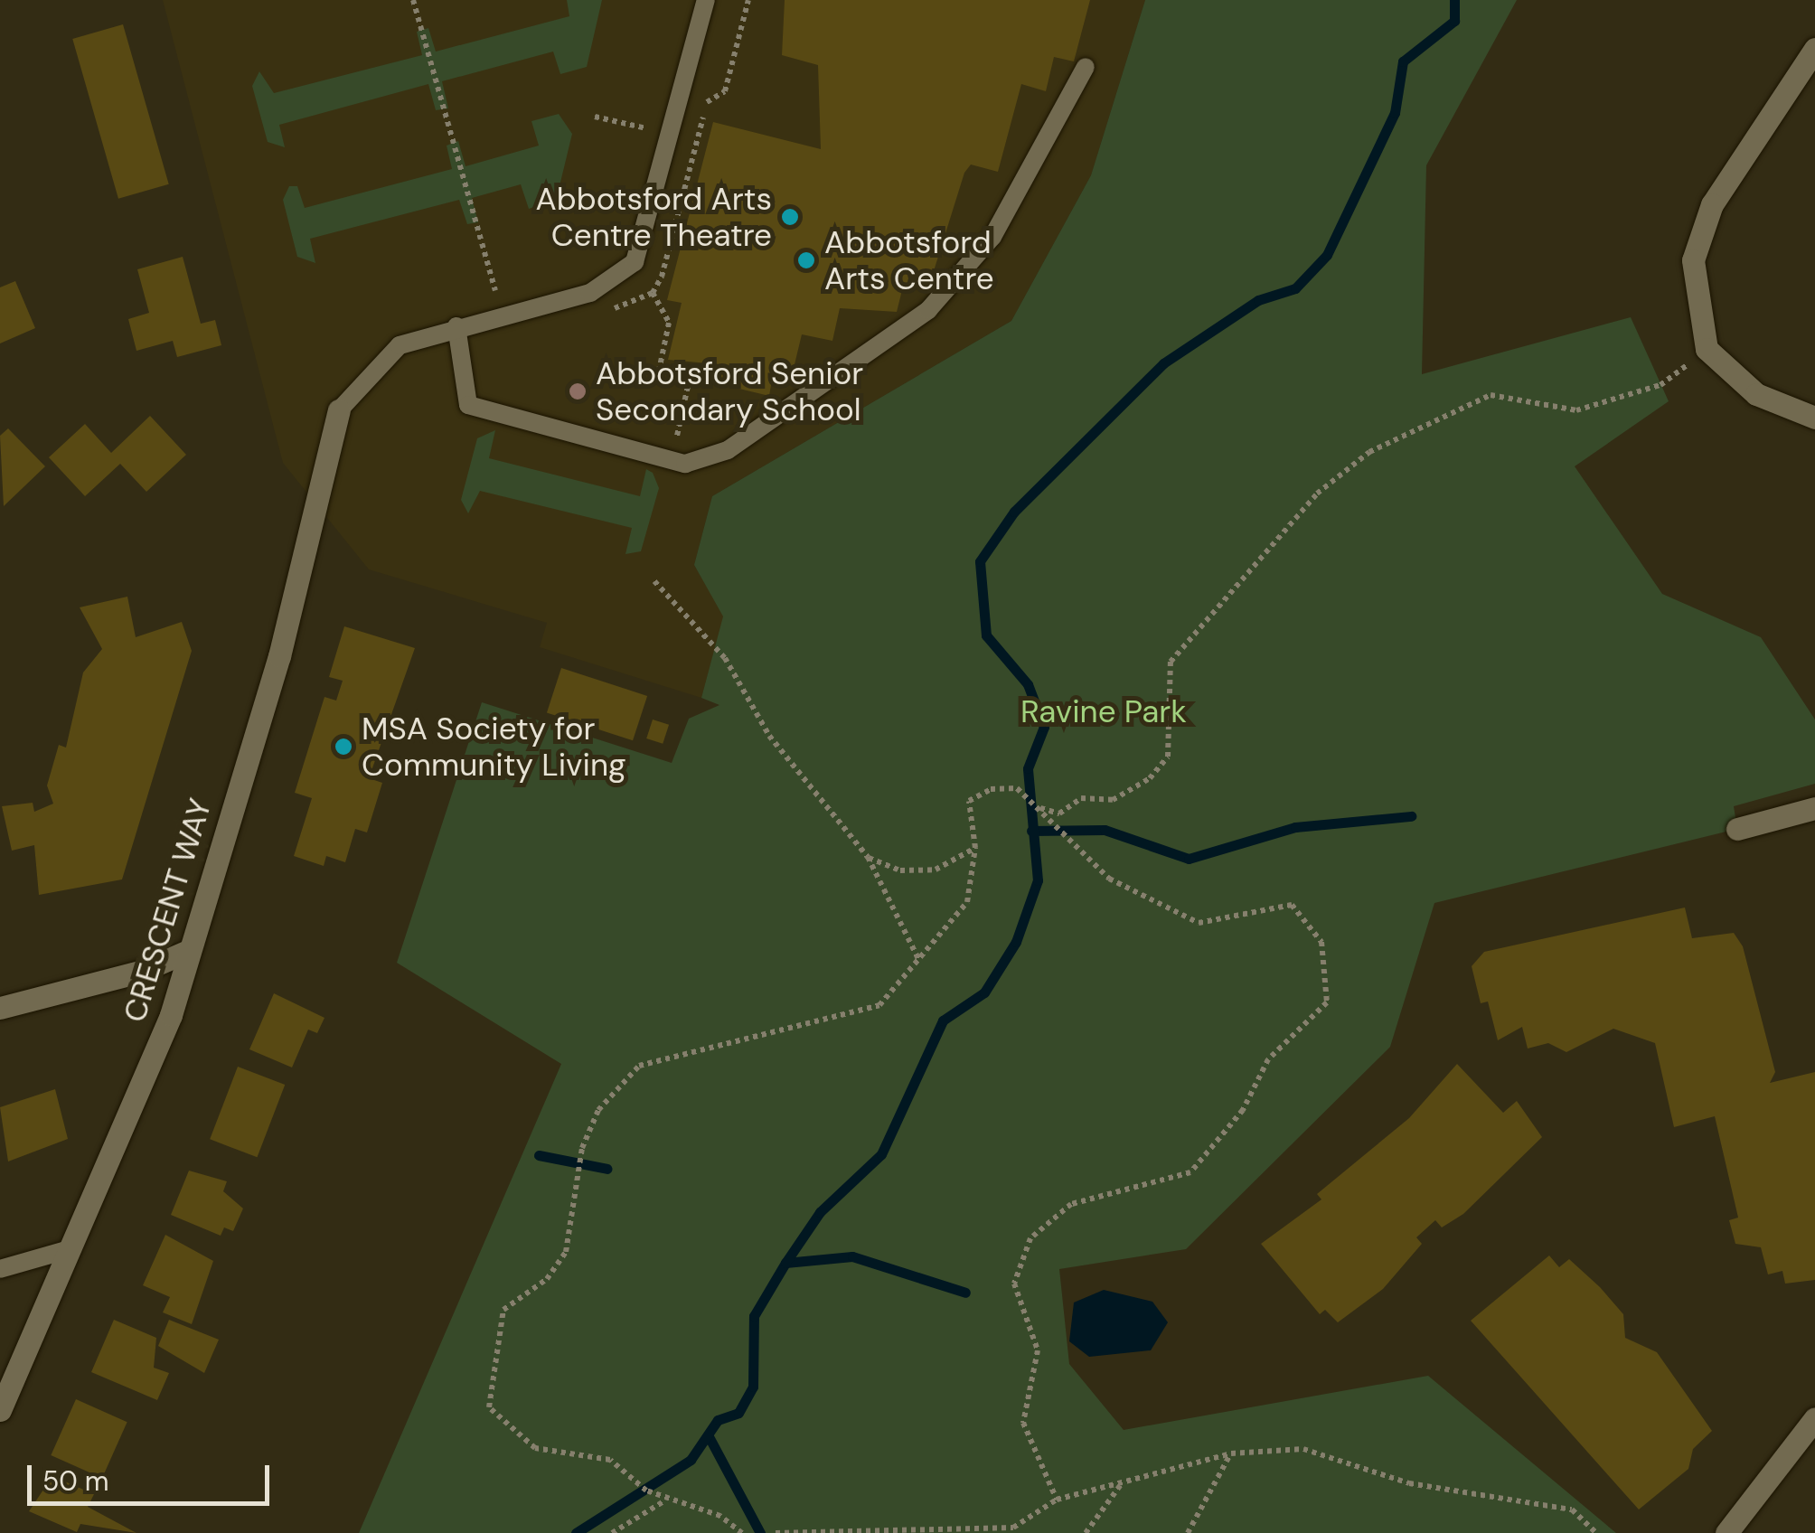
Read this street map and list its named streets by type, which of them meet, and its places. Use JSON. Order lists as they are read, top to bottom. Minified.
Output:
{"streets":{"street":["CRESCENT WAY"]},"parks":["Ravine Park"],"places":["Abbotsford Arts Centre Theatre","Abbotsford Arts Centre","Abbotsford Senior Secondary School","MSA Society for Community Living"],"scale_bar":"50 m"}
